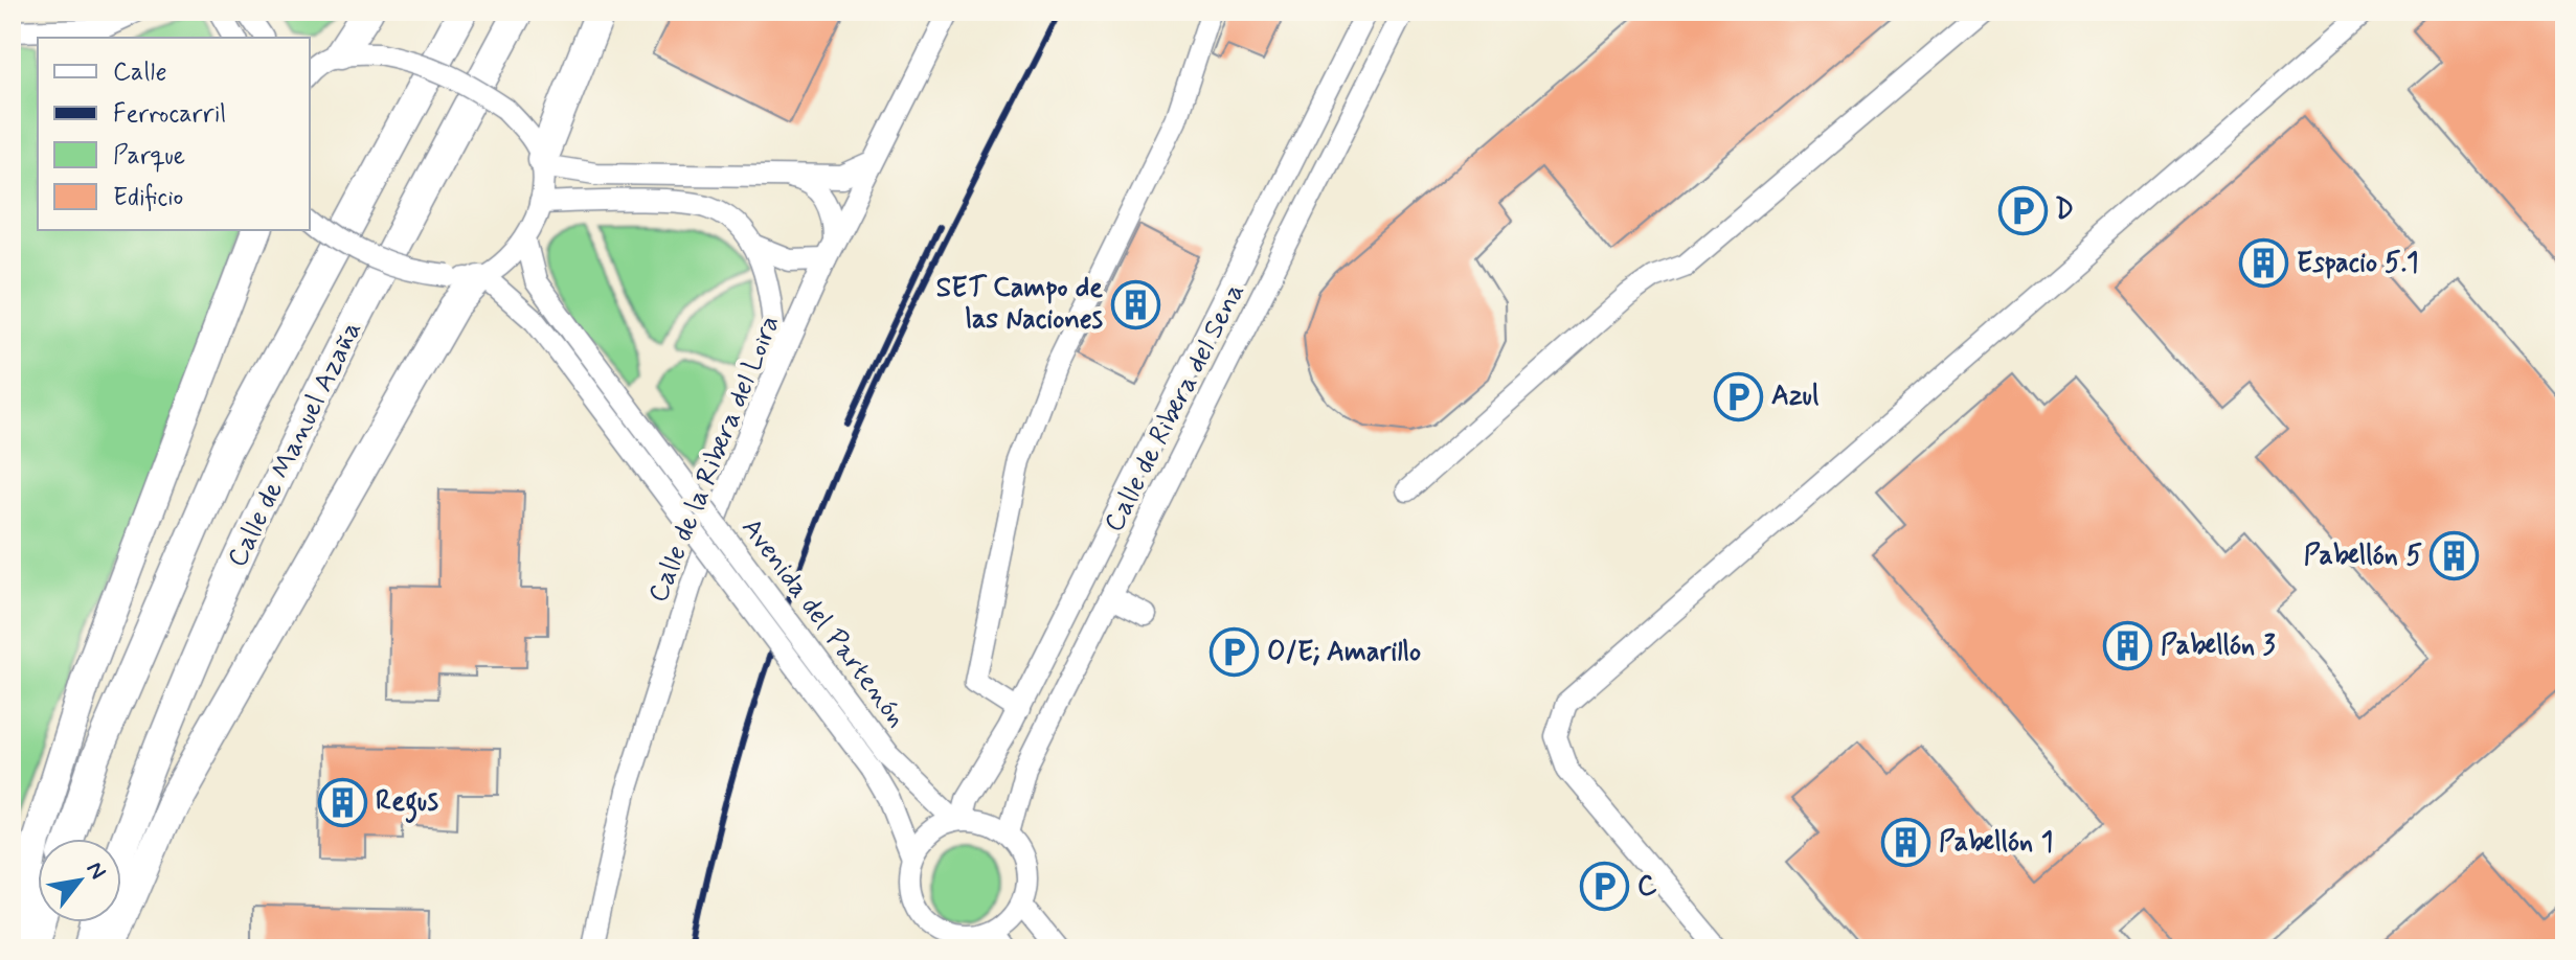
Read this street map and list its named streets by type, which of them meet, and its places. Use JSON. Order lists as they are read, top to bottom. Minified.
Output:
{"streets":{"highway":["Calle de Manuel Azaña"],"street":["Calle de Ribera del Sena","Calle de la Ribera del Loira","Avenida del Partenón"]},"crossings":[["Calle de Ribera del Sena","Avenida del Partenón"]],"places":{"parking":["D","Azul","O/E; Amarillo","C"],"building":["Espacio 5.1","SET Campo de las Naciones","Pabellón 5","Pabellón 3","Regus","Pabellón 1"]},"legend":["Calle","Ferrocarril","Parque","Edificio"],"north":"top right"}
